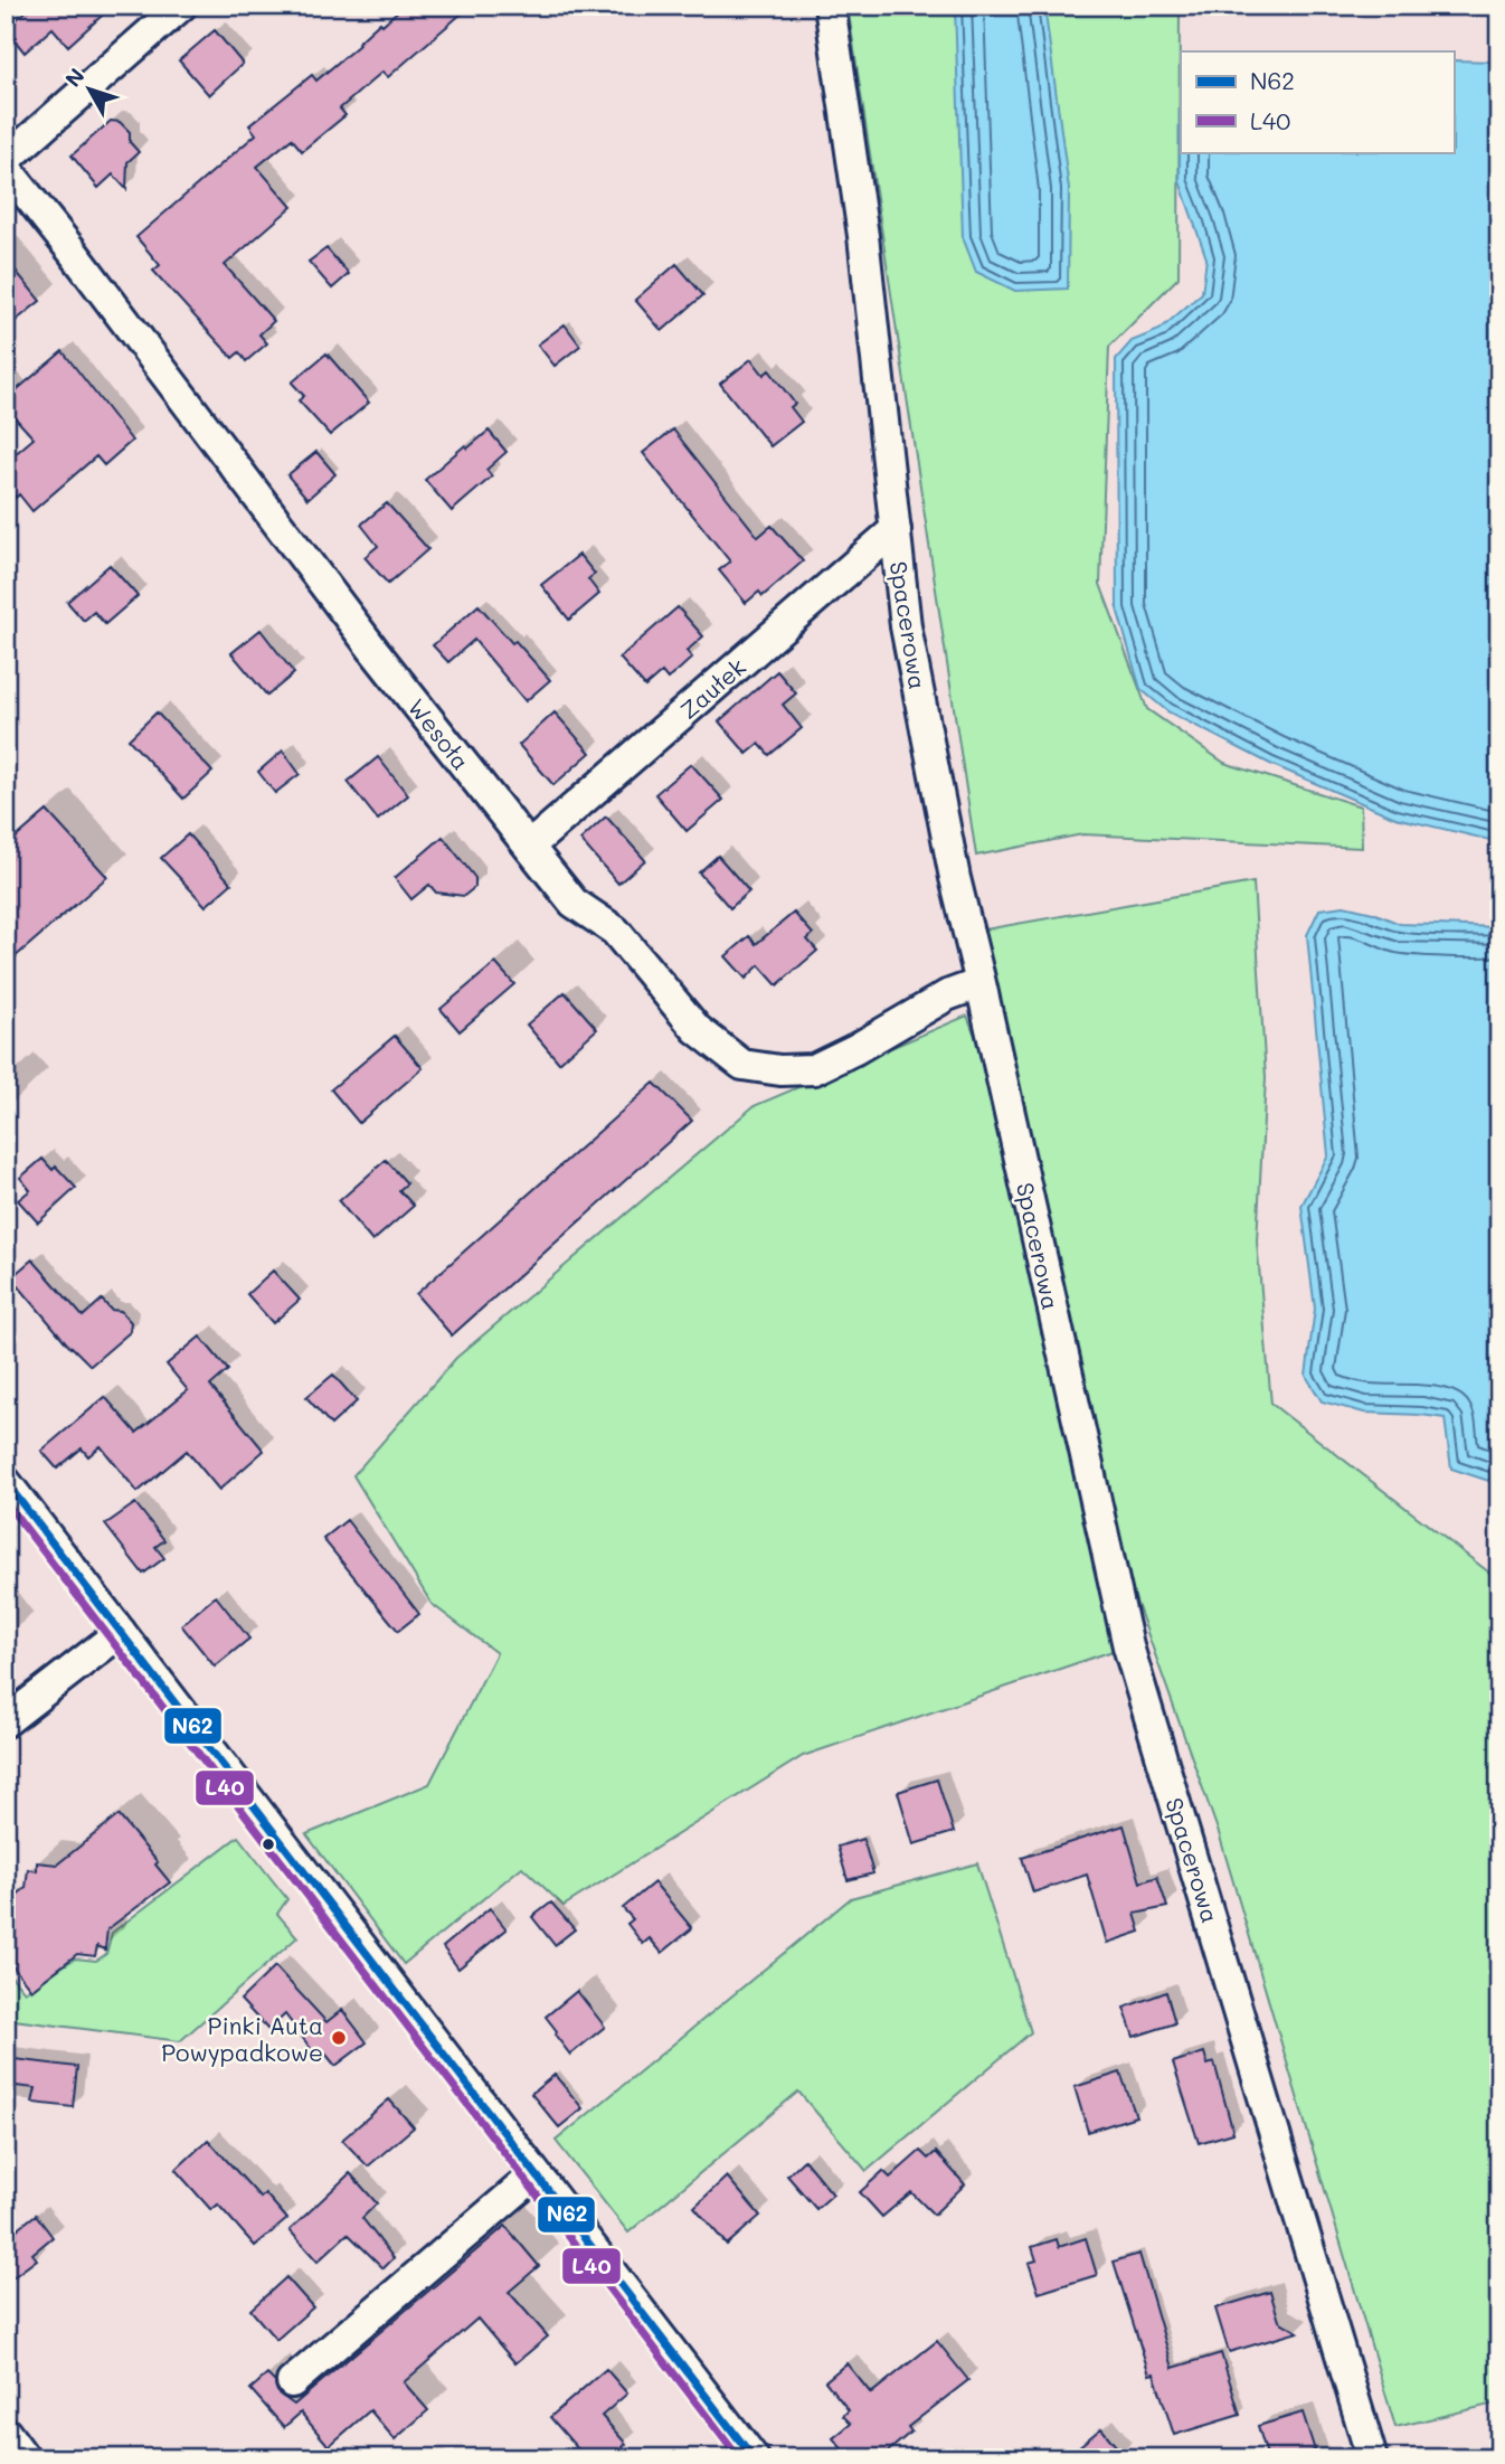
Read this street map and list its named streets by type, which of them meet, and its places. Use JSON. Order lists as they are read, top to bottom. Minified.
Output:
{"streets":{"street":["Spacerowa","Zaułek","Wesoła"]},"crossings":[["Spacerowa","Zaułek"],["Spacerowa","Wesoła"],["Zaułek","Wesoła"]],"places":["Pinki Auta Powypadkowe"],"lines":["transit line N62","transit line L40"],"legend":["N62","L40"],"north":"top left"}
